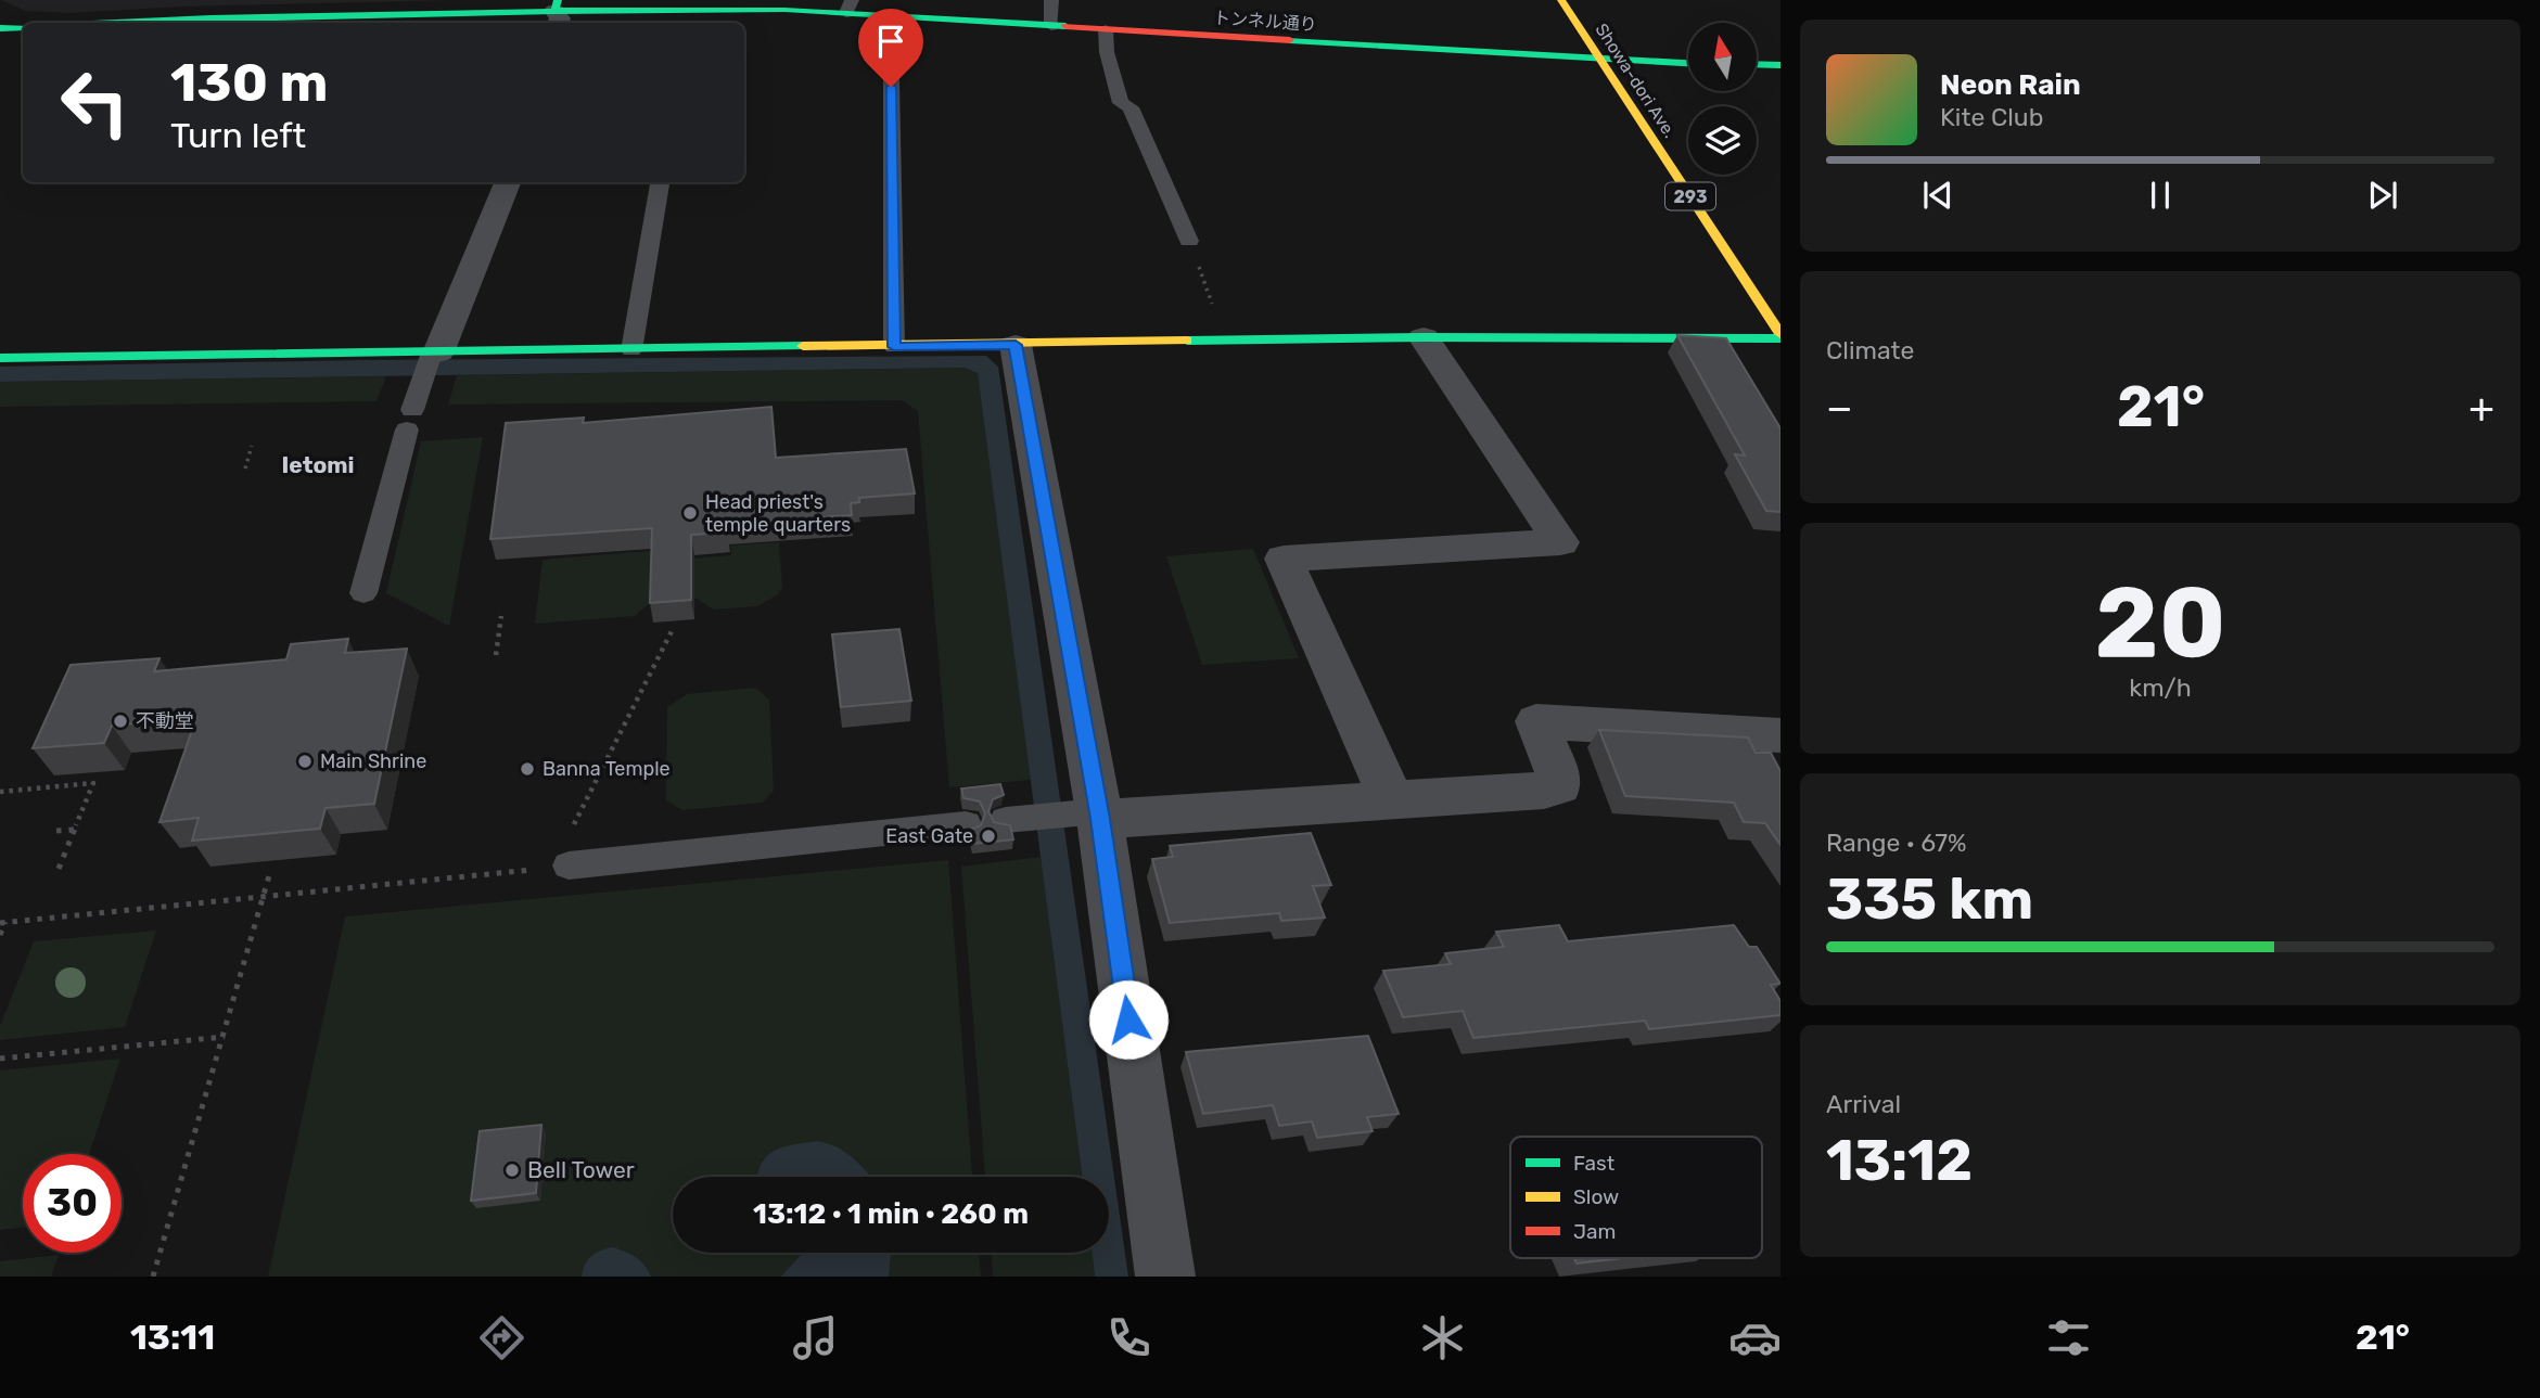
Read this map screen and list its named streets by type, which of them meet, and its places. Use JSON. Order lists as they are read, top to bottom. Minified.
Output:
{"streets":{"main road":["トンネル通り","Showa-dori Ave.","293"]},"crossings":[["トンネル通り","Showa-dori Ave."]],"districts":["Ietomi"],"places":["Head priest's temple quarters","不動堂","Main Shrine","Banna Temple","East Gate","Bell Tower"],"legend":["Fast","Slow","Jam"],"north":"top","page":{"turn":["130 m","Turn left"],"song":["Neon Rain","Kite Club"],"tile":["Climate",["20","km/h"],["Range · 67%","335 km"],["Arrival","13:12"]],"heat":["−","21°","+"],"limit":"30","trip":"13:12 · 1 min · 260 m","tabs":["13:11","21°"]}}
